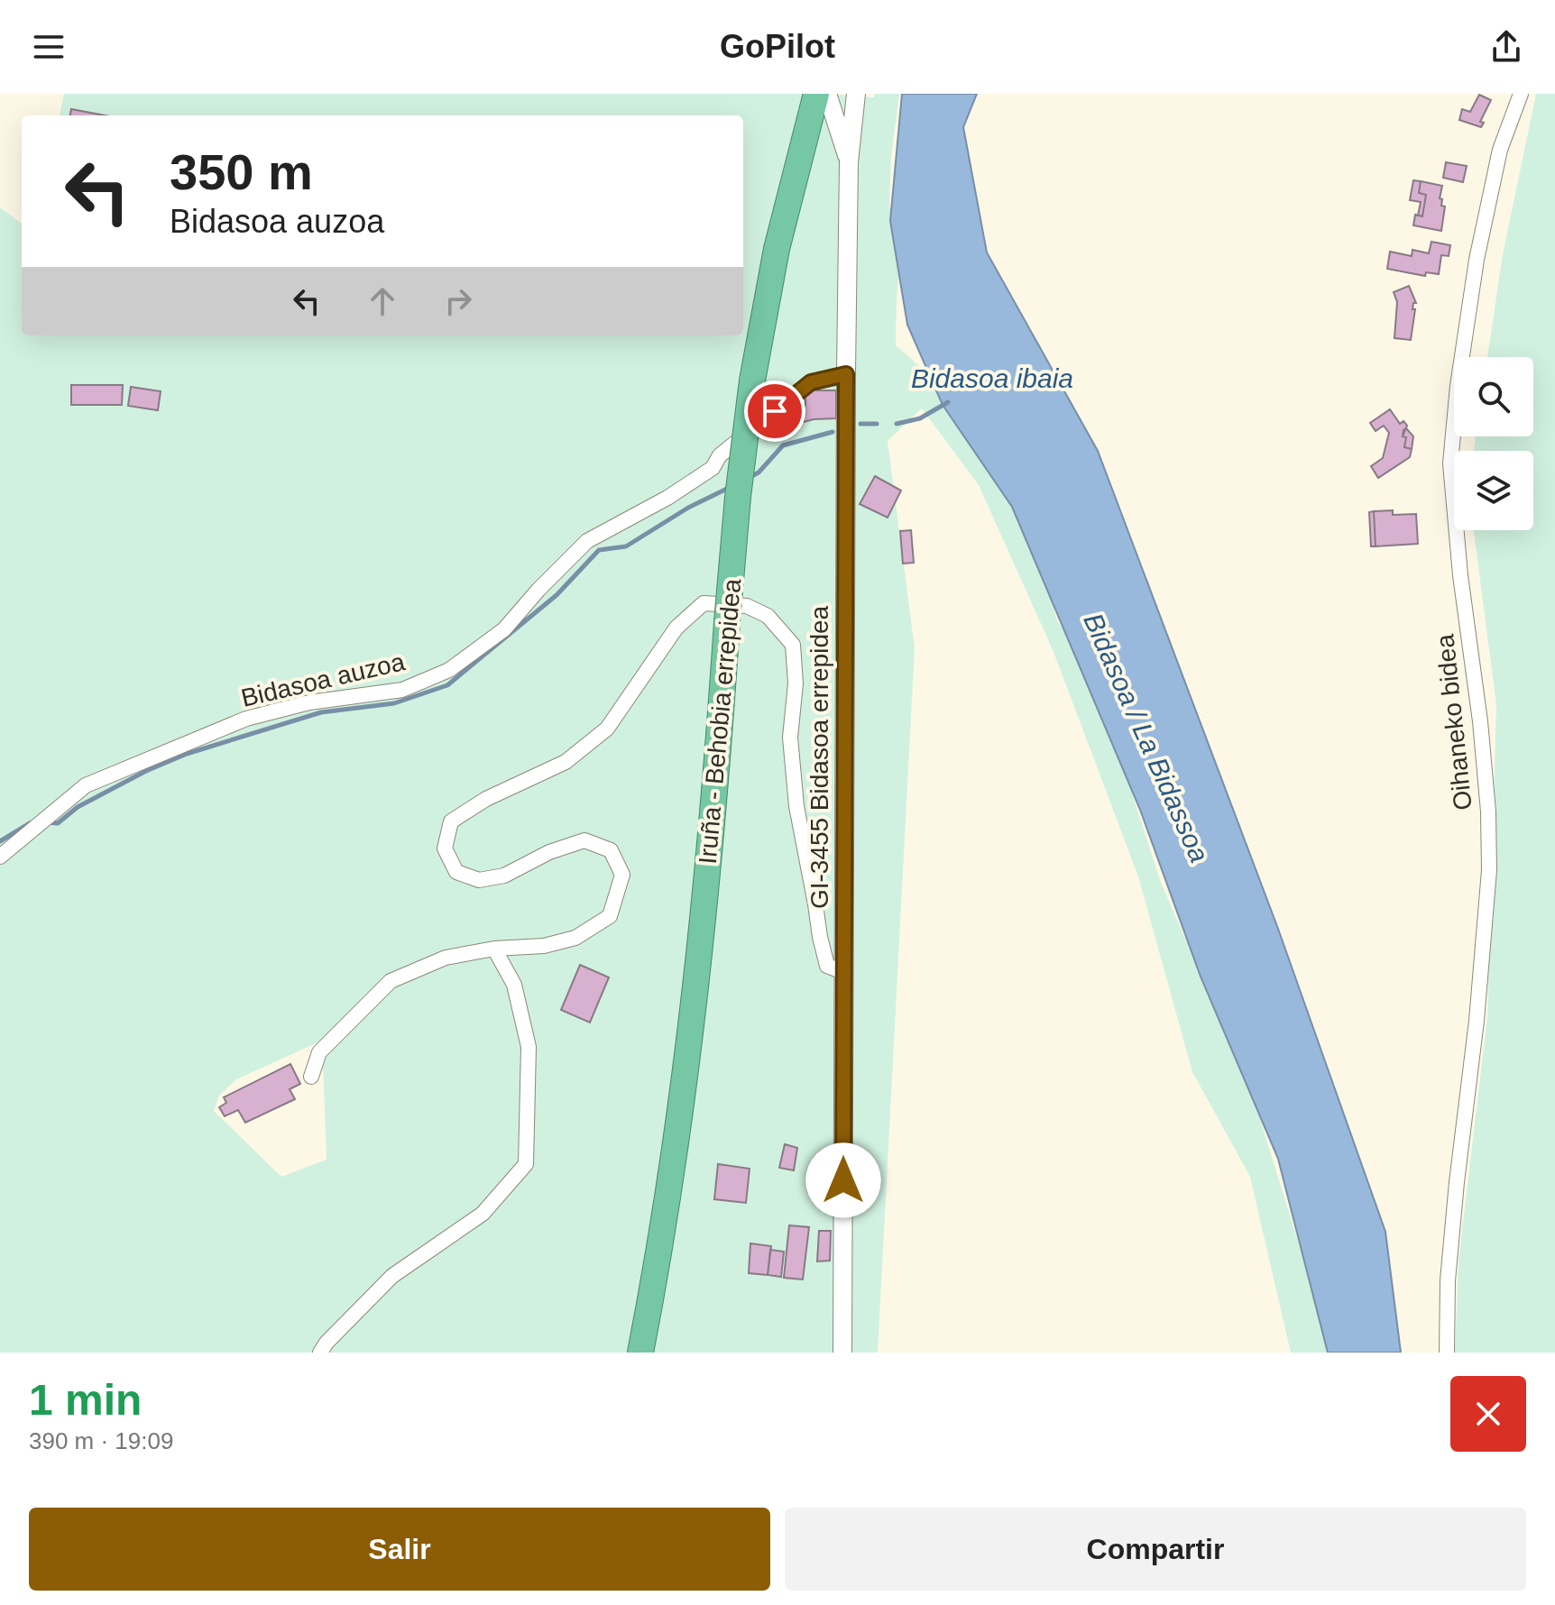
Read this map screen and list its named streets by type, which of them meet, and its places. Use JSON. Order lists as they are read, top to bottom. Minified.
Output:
{"streets":{"highway":["Iruña - Behobia errepidea"],"street":["Bidasoa auzoa","Oihaneko bidea","GI-3455 Bidasoa errepidea"]},"crossings":[["Bidasoa auzoa","GI-3455 Bidasoa errepidea"]],"water":["Bidasoa ibaia","Bidasoa / La Bidassoa"],"page":{"header":"GoPilot","turn":["350 m","Bidasoa auzoa"],"heading":["1 min","390 m · 19:09"],"buttons":["Salir","Compartir"]}}
